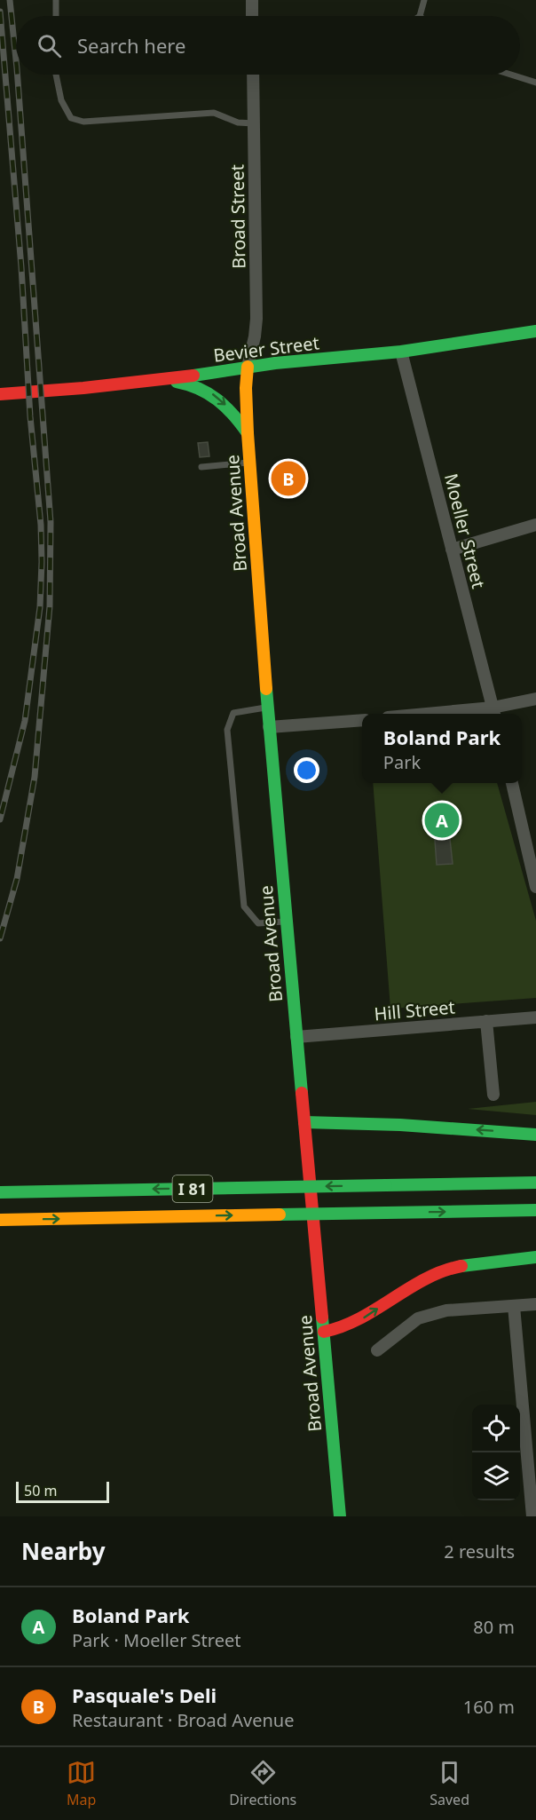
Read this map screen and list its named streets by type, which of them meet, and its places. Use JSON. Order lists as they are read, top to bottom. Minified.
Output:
{"streets":{"main road":["Bevier Street","Broad Avenue","I 81"],"street":["Broad Street","Moeller Street","Hill Street"]},"crossings":[["Broad Street","Bevier Street"],["Broad Street","Broad Avenue"],["Bevier Street","Broad Avenue"],["Bevier Street","Moeller Street"],["Broad Avenue","Hill Street"]],"scale_bar":"50 m","page":{"search":"Search here","pins":["B","A"],"popup":["Boland Park","Park"],"scale":"50 m","heading":["Nearby","2 results"],"list":[{"mark":"A","name":"Boland Park","note":"Park · Moeller Street","value":"80 m"},{"mark":"B","name":"Pasquale's Deli","note":"Restaurant · Broad Avenue","value":"160 m"}],"nav":["Map","Directions","Saved"]}}
